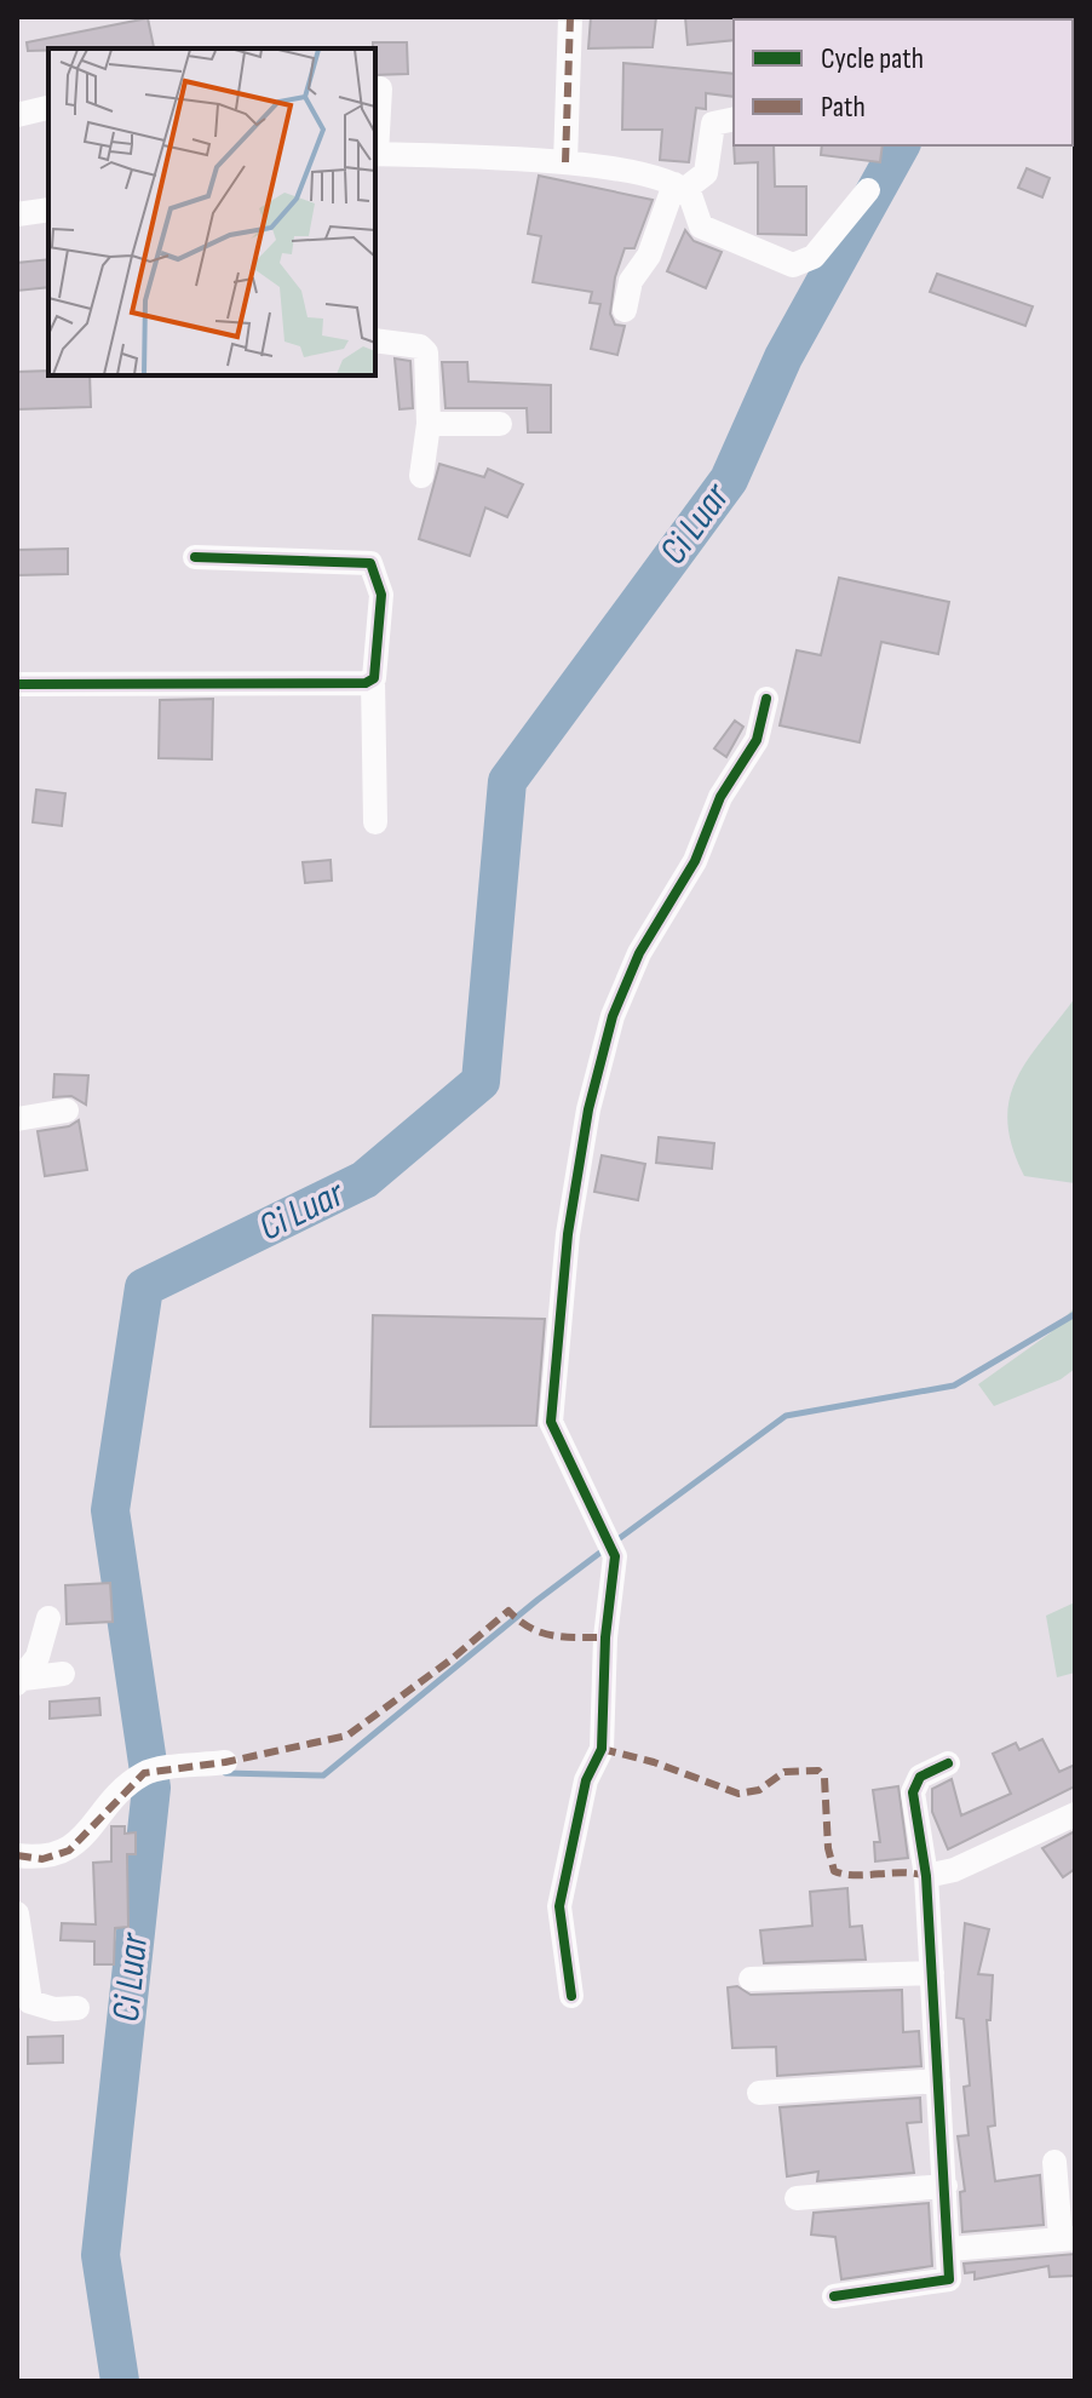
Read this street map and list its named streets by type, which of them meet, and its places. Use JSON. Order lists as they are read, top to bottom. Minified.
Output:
{"water":["Ci Luar"],"legend":["Cycle path","Path"]}
